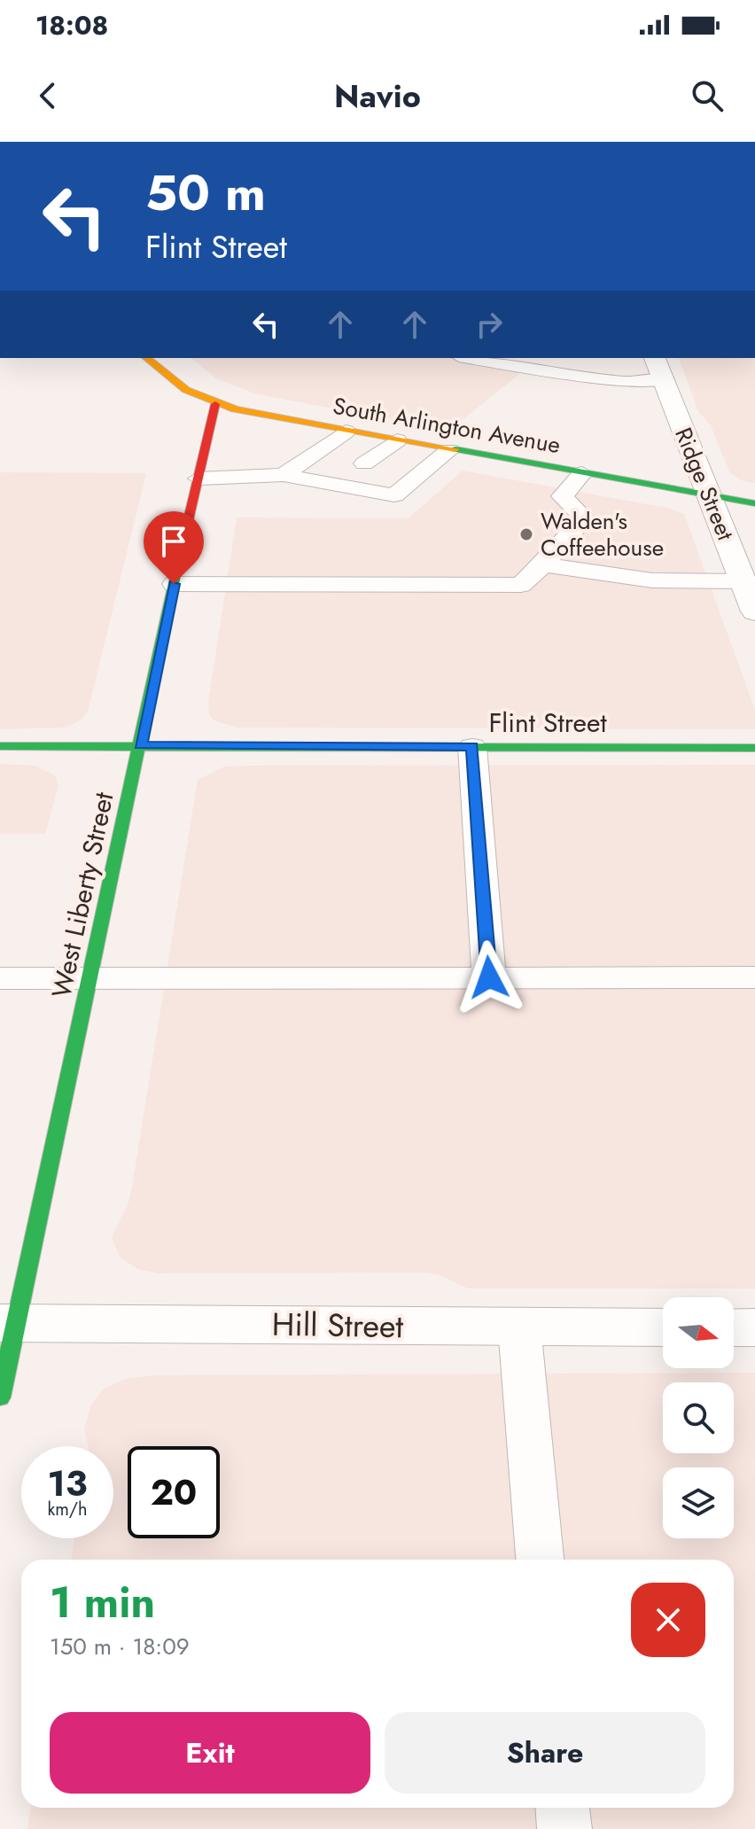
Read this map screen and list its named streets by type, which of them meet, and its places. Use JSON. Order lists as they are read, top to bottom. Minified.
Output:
{"streets":{"main road":["South Arlington Avenue","Flint Street","West Liberty Street"],"street":["Ridge Street","Hill Street"]},"crossings":[["South Arlington Avenue","Ridge Street"],["South Arlington Avenue","West Liberty Street"],["Flint Street","West Liberty Street"],["West Liberty Street","Hill Street"]],"places":["Walden's Coffeehouse"],"north":"right","page":{"status":"18:08","header":"Navio","turn":["50 m","Flint Street"],"speed":"13 km/h","limit":"20","heading":["1 min","150 m · 18:09"],"buttons":["Exit","Share"]}}
